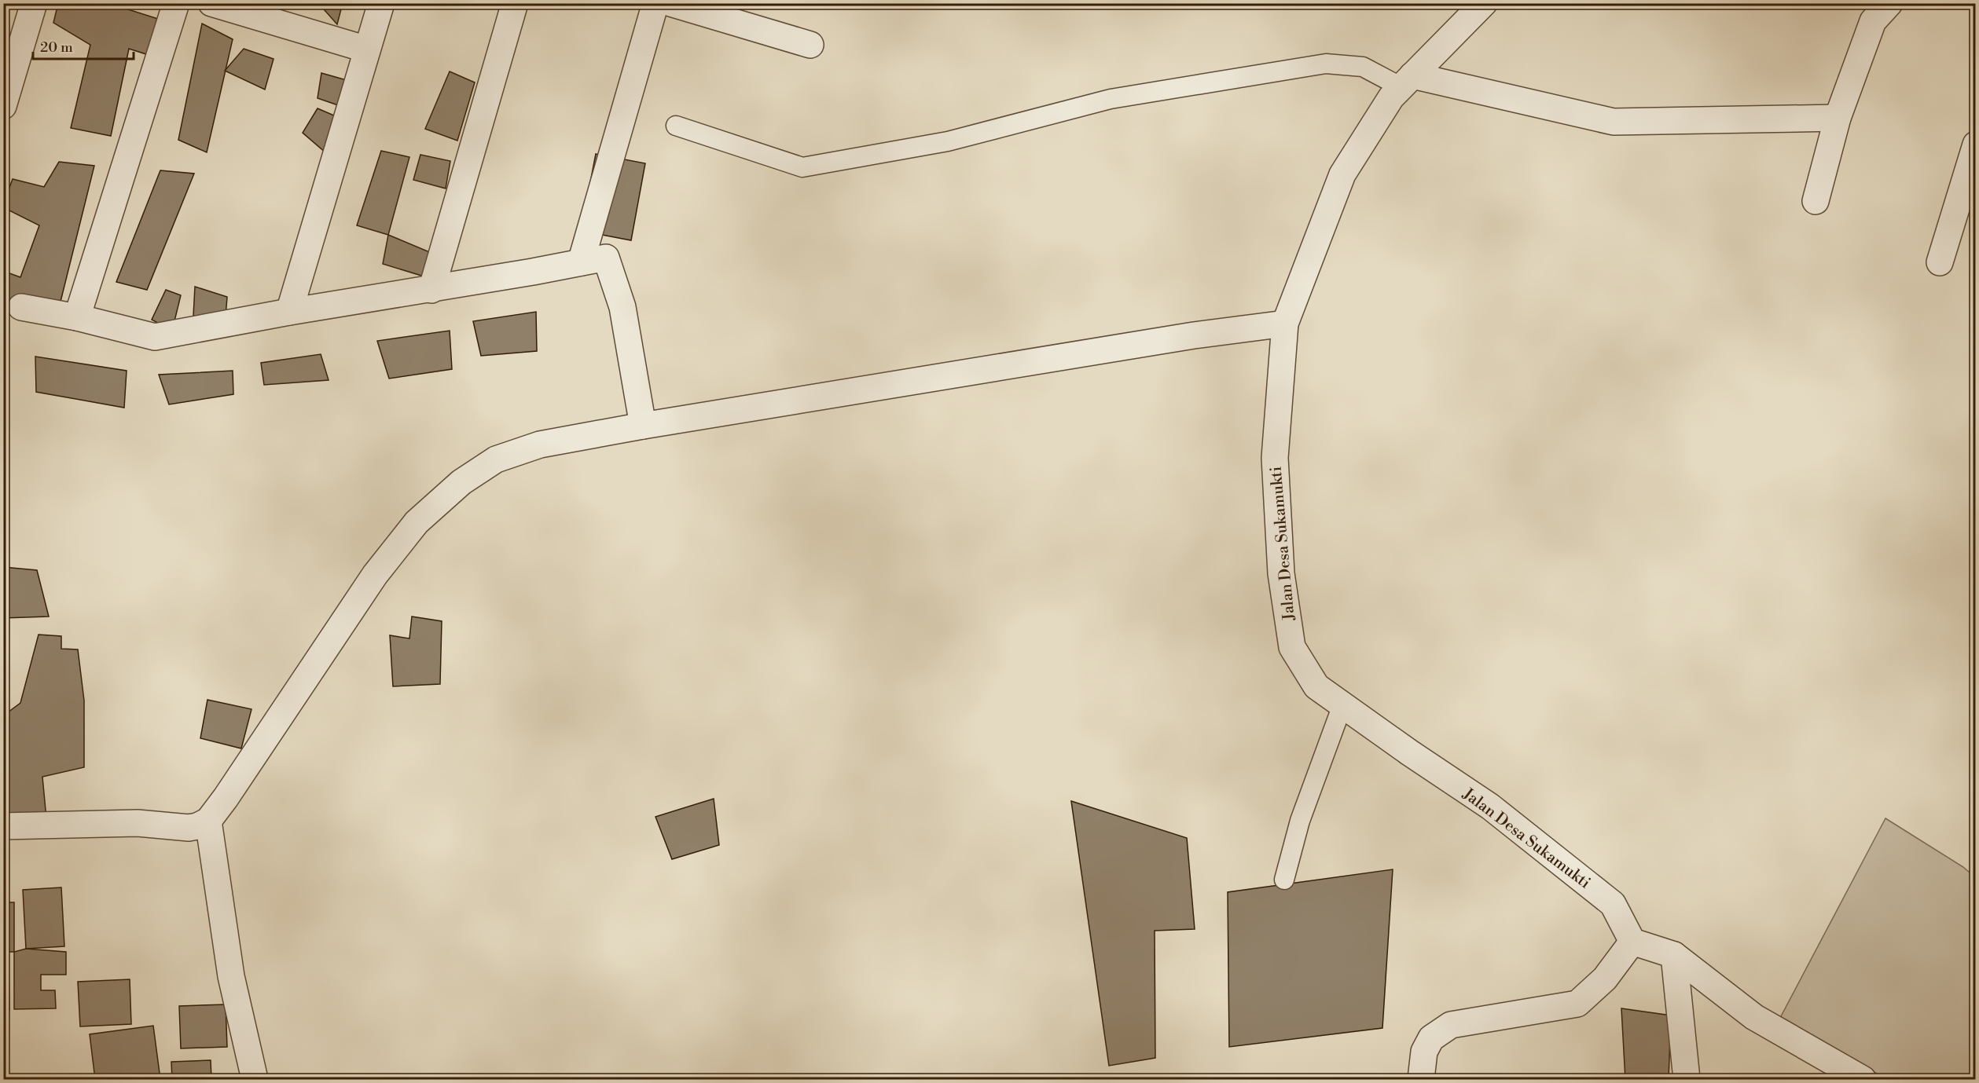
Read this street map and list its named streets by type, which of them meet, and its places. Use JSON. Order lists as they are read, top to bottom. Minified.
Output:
{"streets":{"street":["Jalan Desa Sukamukti"]},"scale_bar":"20 m"}
